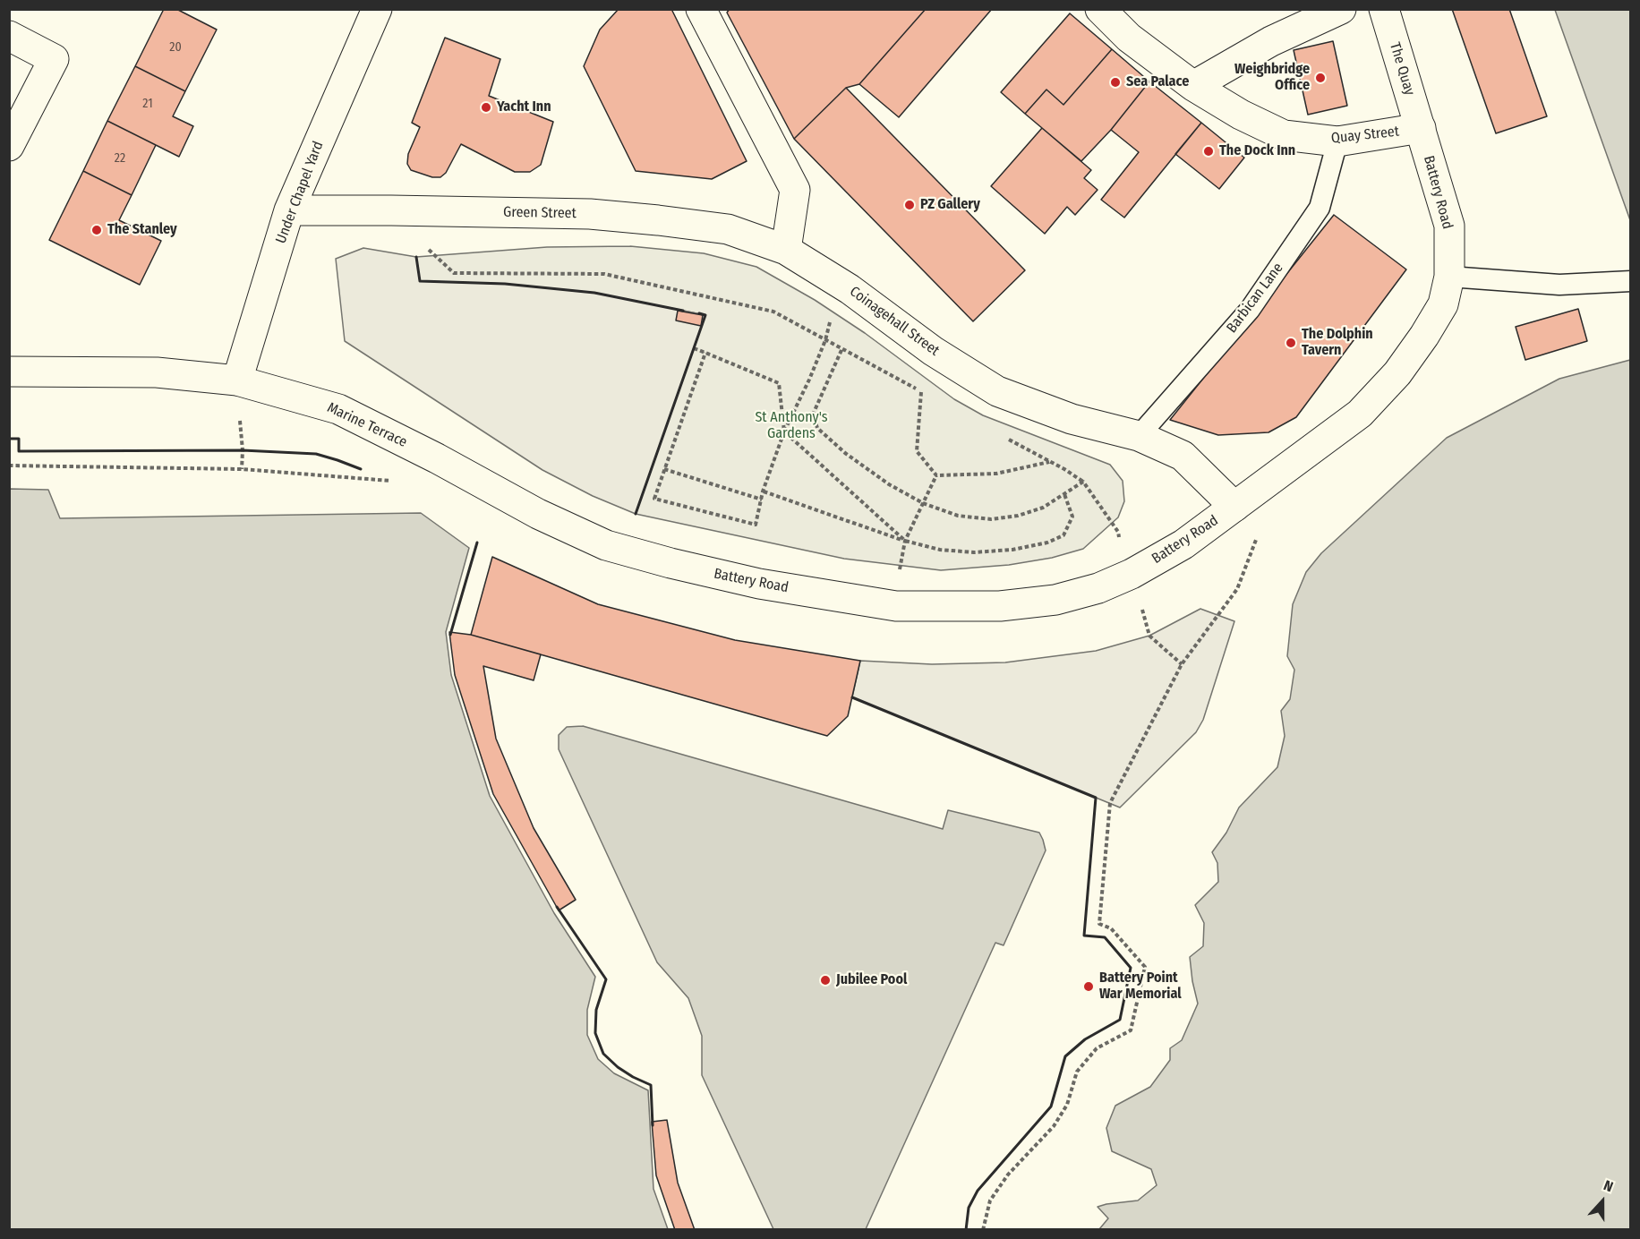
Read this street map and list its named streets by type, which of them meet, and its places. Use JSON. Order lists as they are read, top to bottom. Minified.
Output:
{"streets":{"street":["The Quay","Quay Street","Under Chapel Yard","Battery Road","Green Street","Coinagehall Street","Marine Terrace"],"lane":["Barbican Lane"]},"crossings":[["The Quay","Quay Street"],["The Quay","Battery Road"],["Quay Street","Battery Road"],["Quay Street","Barbican Lane"],["Under Chapel Yard","Green Street"],["Under Chapel Yard","Marine Terrace"],["Battery Road","Coinagehall Street"],["Battery Road","Marine Terrace"],["Green Street","Coinagehall Street"],["Barbican Lane","Coinagehall Street"]],"parks":["St Anthony's Gardens"],"places":["Weighbridge Office","Sea Palace","Yacht Inn","The Dock Inn","PZ Gallery","The Stanley","The Dolphin Tavern","Jubilee Pool","Battery Point War Memorial"],"house_numbers":["20","21","22"],"north":"top"}
